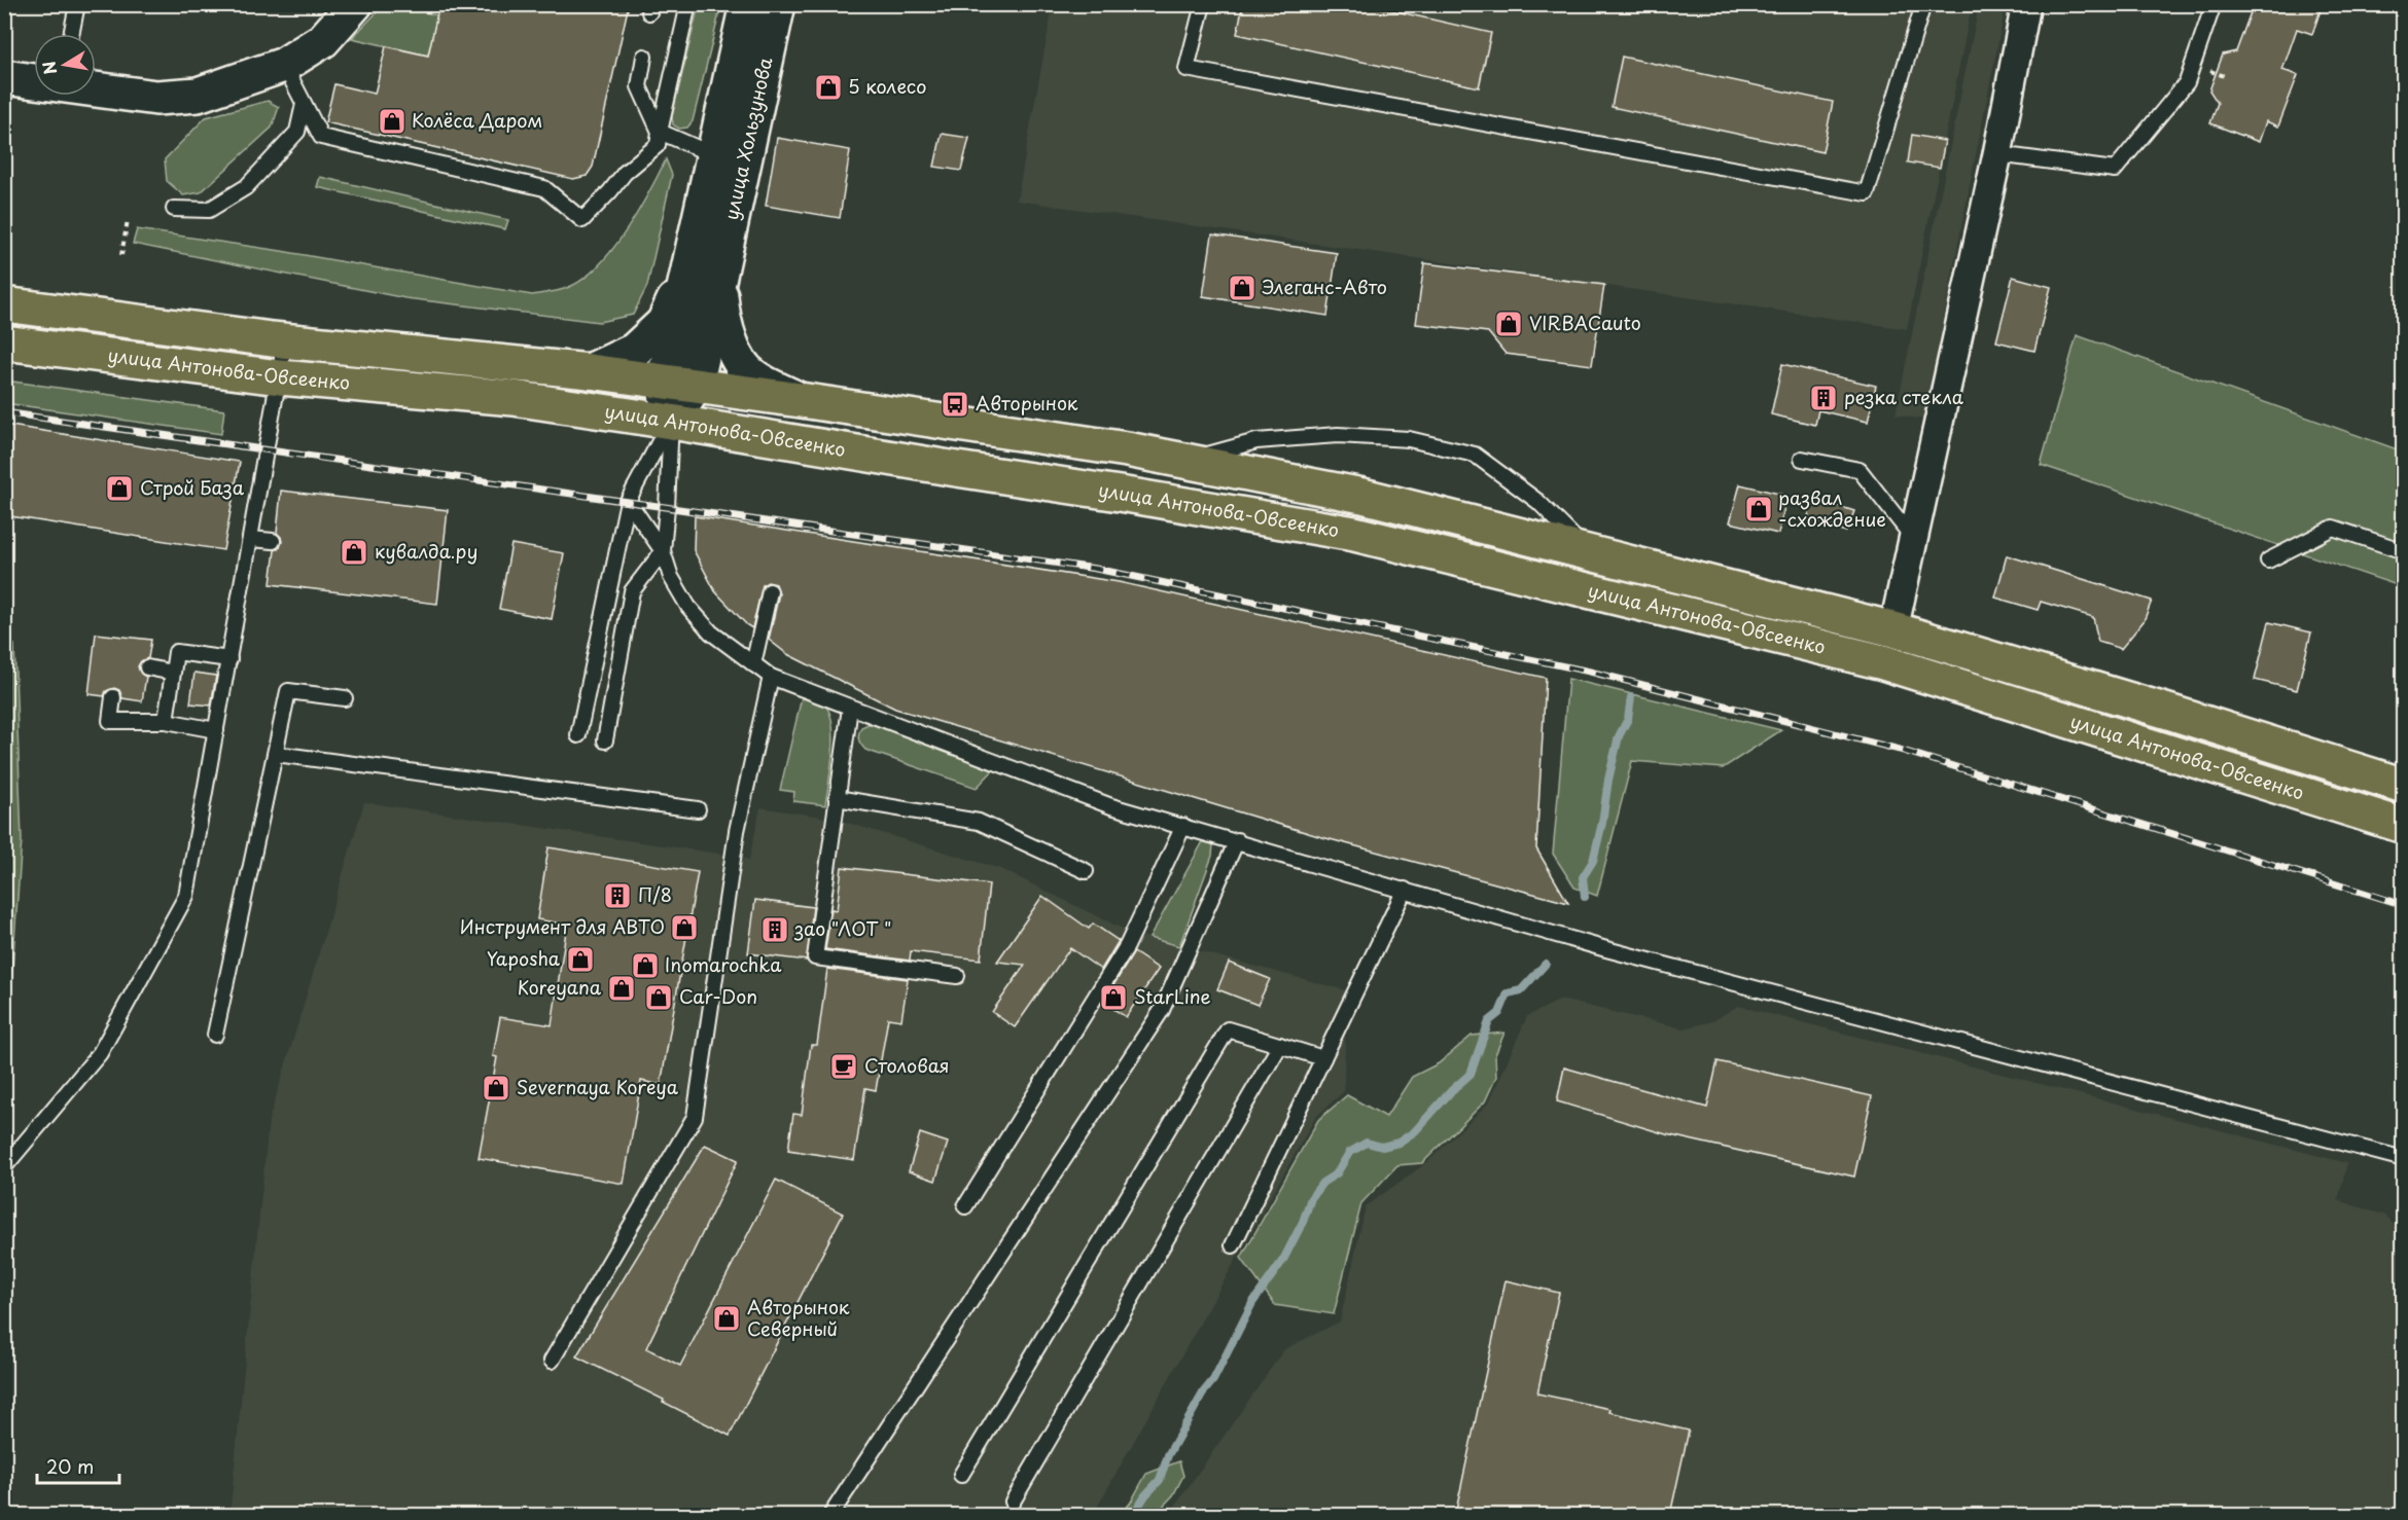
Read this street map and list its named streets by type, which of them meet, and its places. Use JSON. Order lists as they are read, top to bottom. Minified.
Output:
{"streets":{"highway":["улица Антонова-Овсеенко"],"main road":["улица Хользунова"]},"crossings":[["улица Хользунова","улица Антонова-Овсеенко"]],"places":{"shop":["5 колесо","Колёса Даром","Элеганс-Авто","VIRBACauto","Строй База","развал -схождение","кувалда.ру","Инструмент для АВТО","Yaposha","Inomarochka","Koreyana","Car-Don","StarLine","Severnaya Koreya","Авторынок Северный"],"building":["резка стекла","П/8","зао \"ЛОТ \""],"bus stop":["Авторынок"],"cafe":["Столовая"]},"scale_bar":"20 m","north":"left"}
